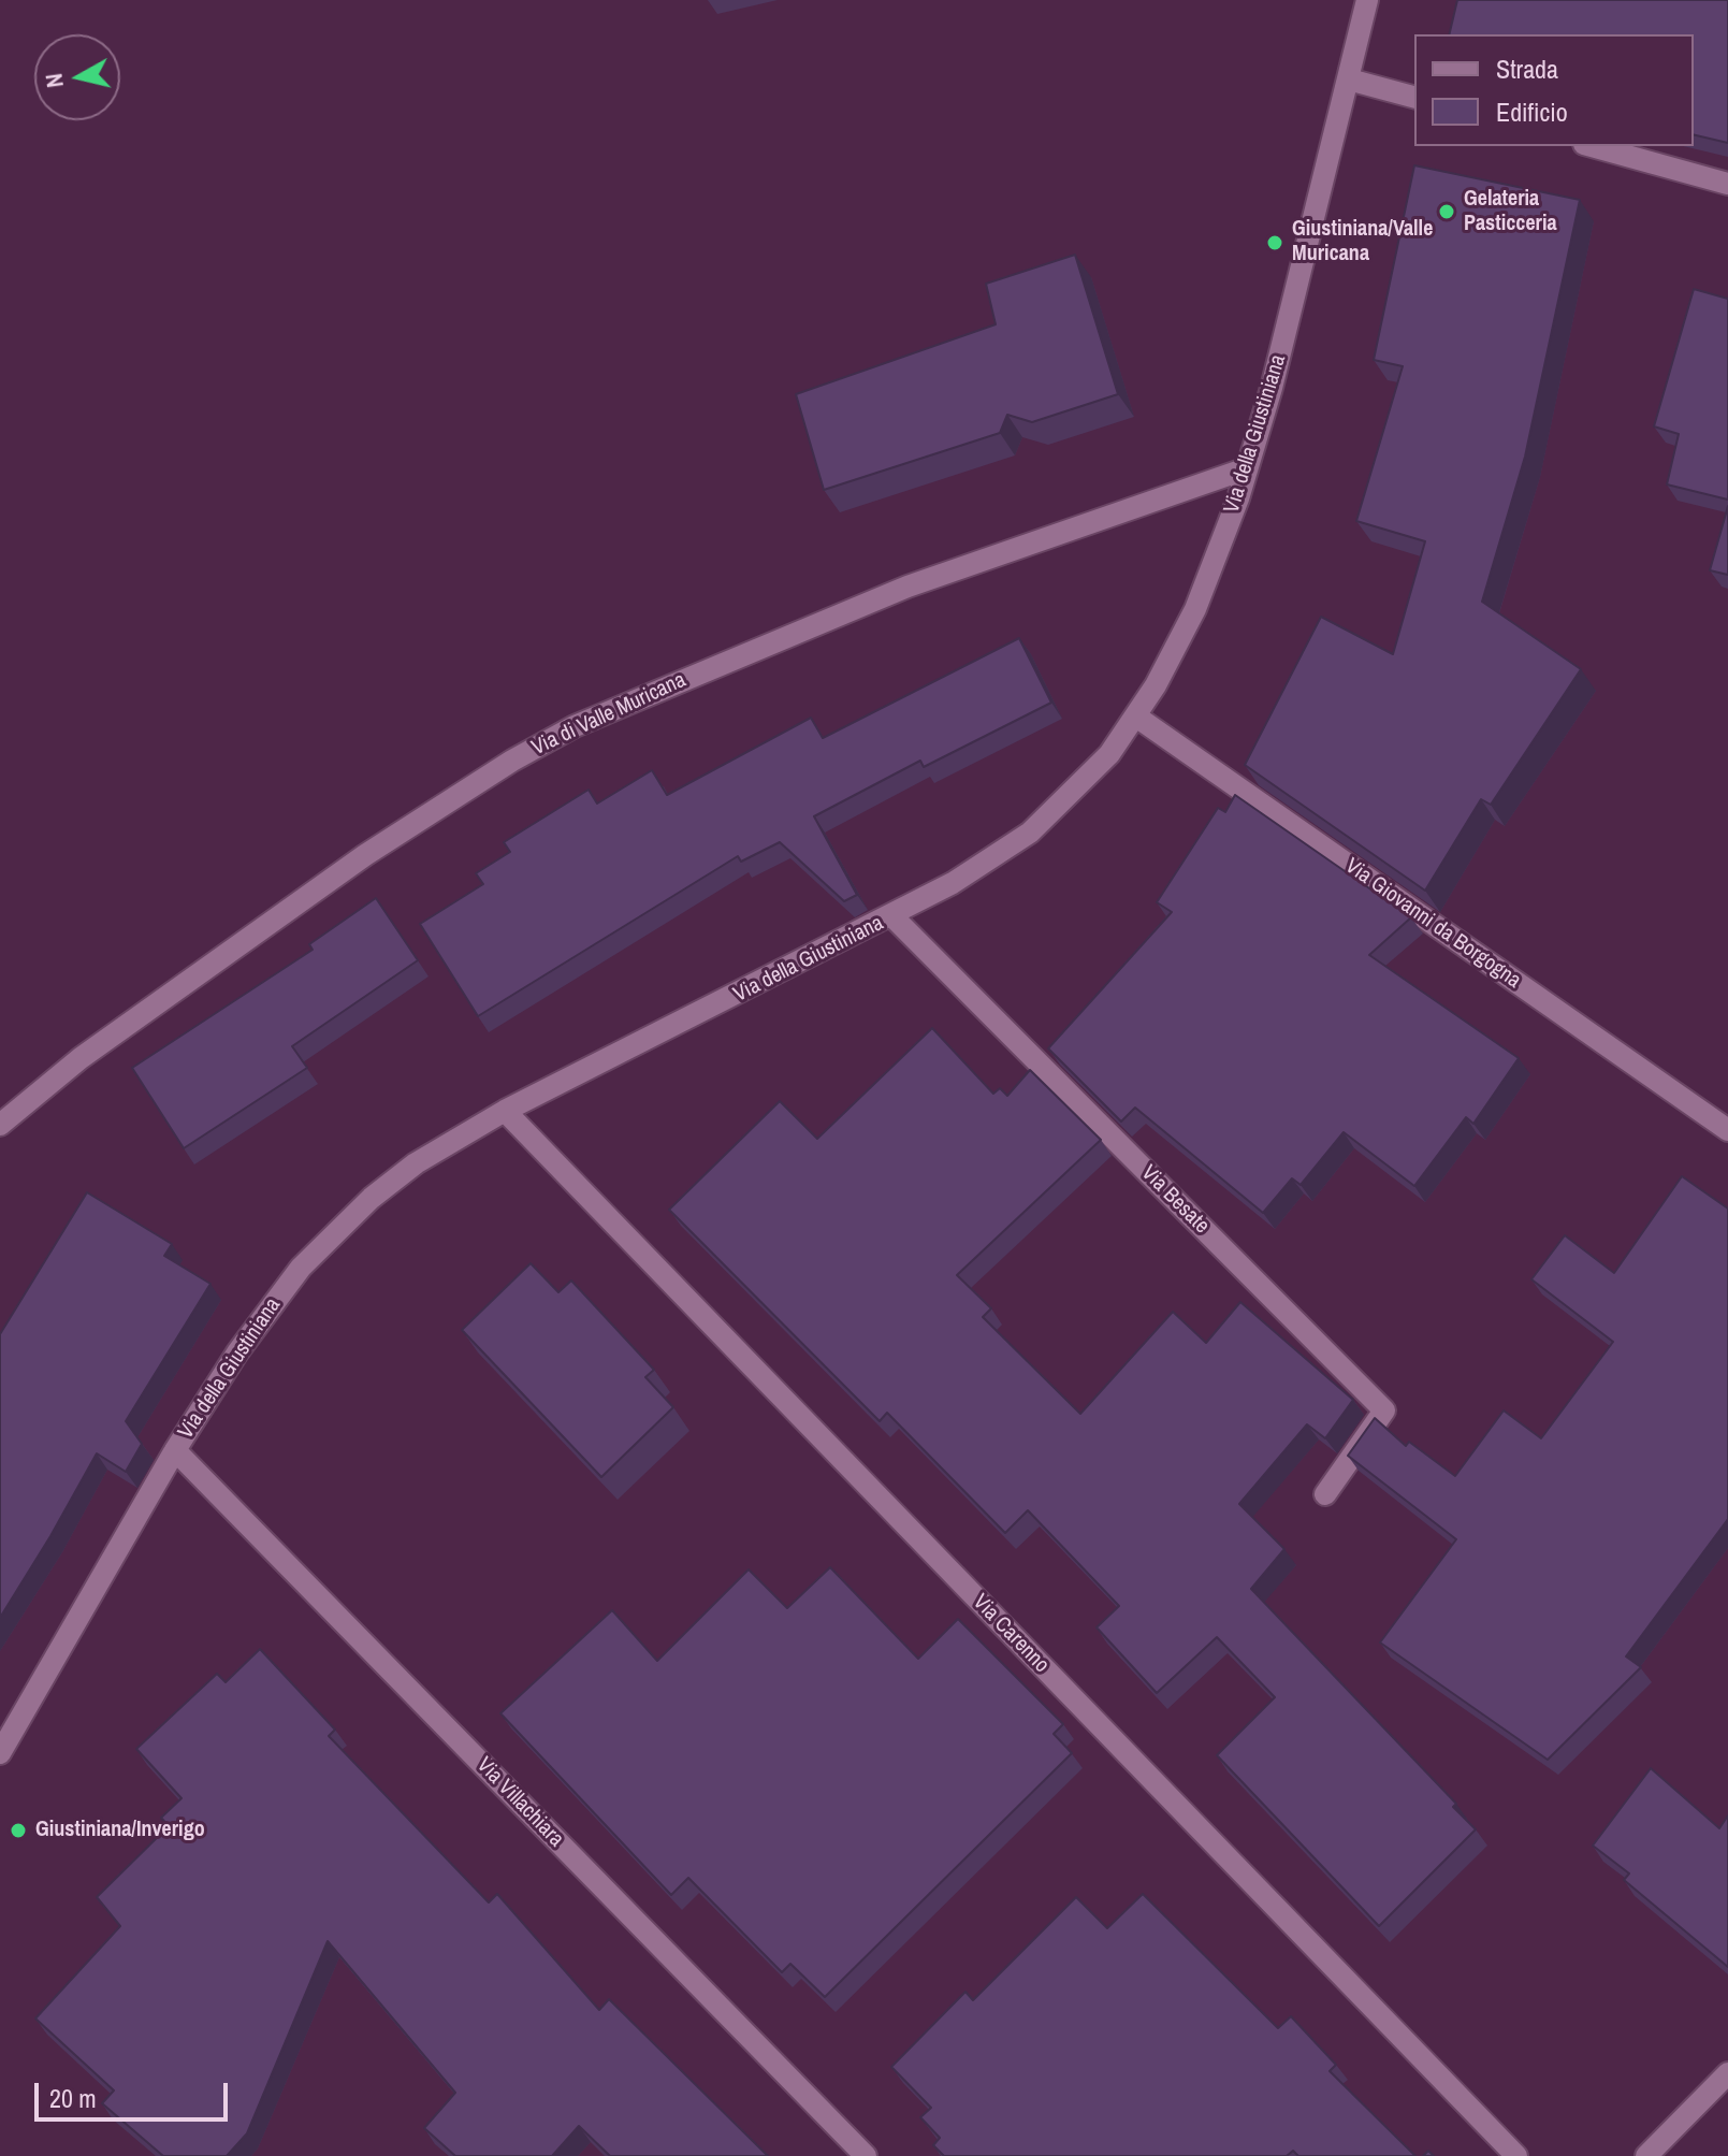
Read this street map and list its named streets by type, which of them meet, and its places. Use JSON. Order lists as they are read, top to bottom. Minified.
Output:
{"streets":{"street":["Via della Giustiniana","Via di Valle Muricana","Via Giovanni da Borgogna","Via Besate","Via Carenno","Via Villachiara"]},"crossings":[["Via della Giustiniana","Via di Valle Muricana"],["Via della Giustiniana","Via Giovanni da Borgogna"],["Via della Giustiniana","Via Besate"],["Via della Giustiniana","Via Carenno"],["Via della Giustiniana","Via Villachiara"]],"places":["Gelateria Pasticceria","Giustiniana/Valle Muricana","Giustiniana/Inverigo"],"legend":["Strada","Edificio"],"scale_bar":"20 m","north":"left"}
